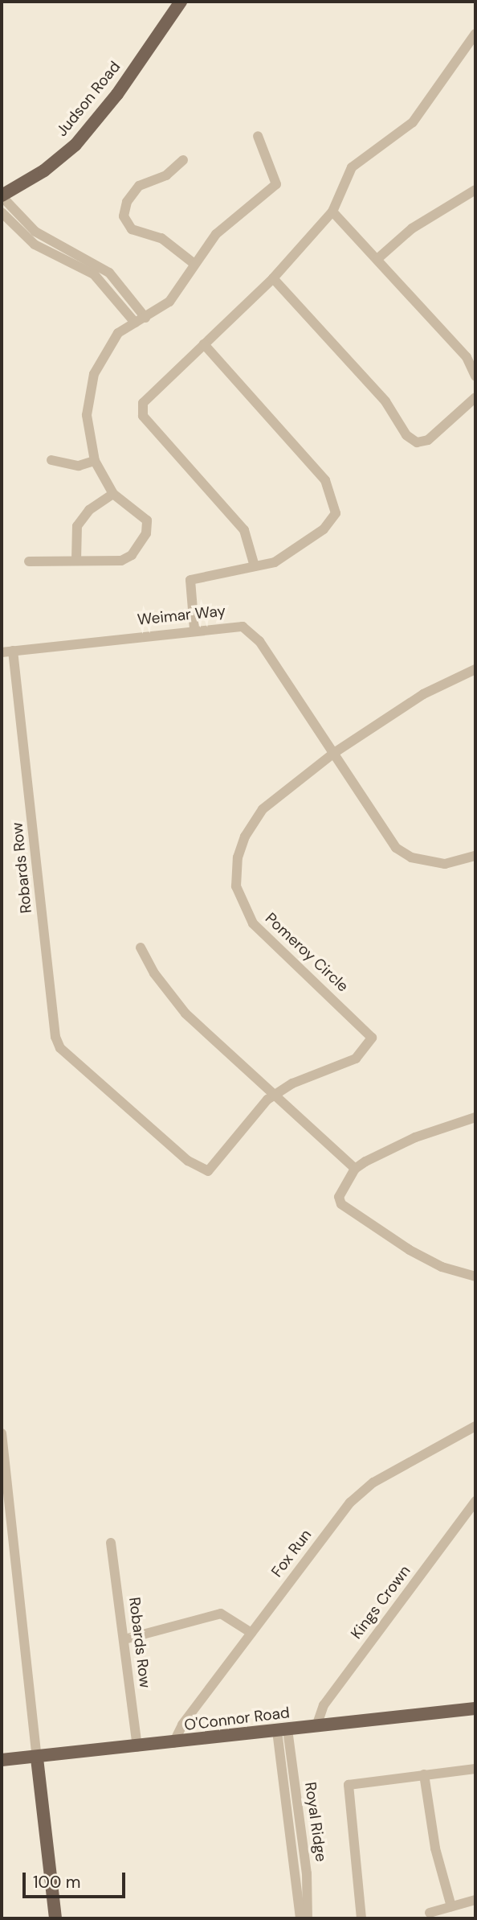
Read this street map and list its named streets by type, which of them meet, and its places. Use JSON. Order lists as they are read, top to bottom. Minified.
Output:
{"streets":{"main road":["Judson Road","O'Connor Road"],"street":["Weimar Way","Robards Row","Pomeroy Circle","Fox Run","Kings Crown","Royal Ridge"]},"crossings":[["Weimar Way","Robards Row"],["Weimar Way","Pomeroy Circle"],["Robards Row","Pomeroy Circle"],["Robards Row","O'Connor Road"],["Fox Run","O'Connor Road"],["Kings Crown","O'Connor Road"],["O'Connor Road","Royal Ridge"]],"scale_bar":"100 m"}
